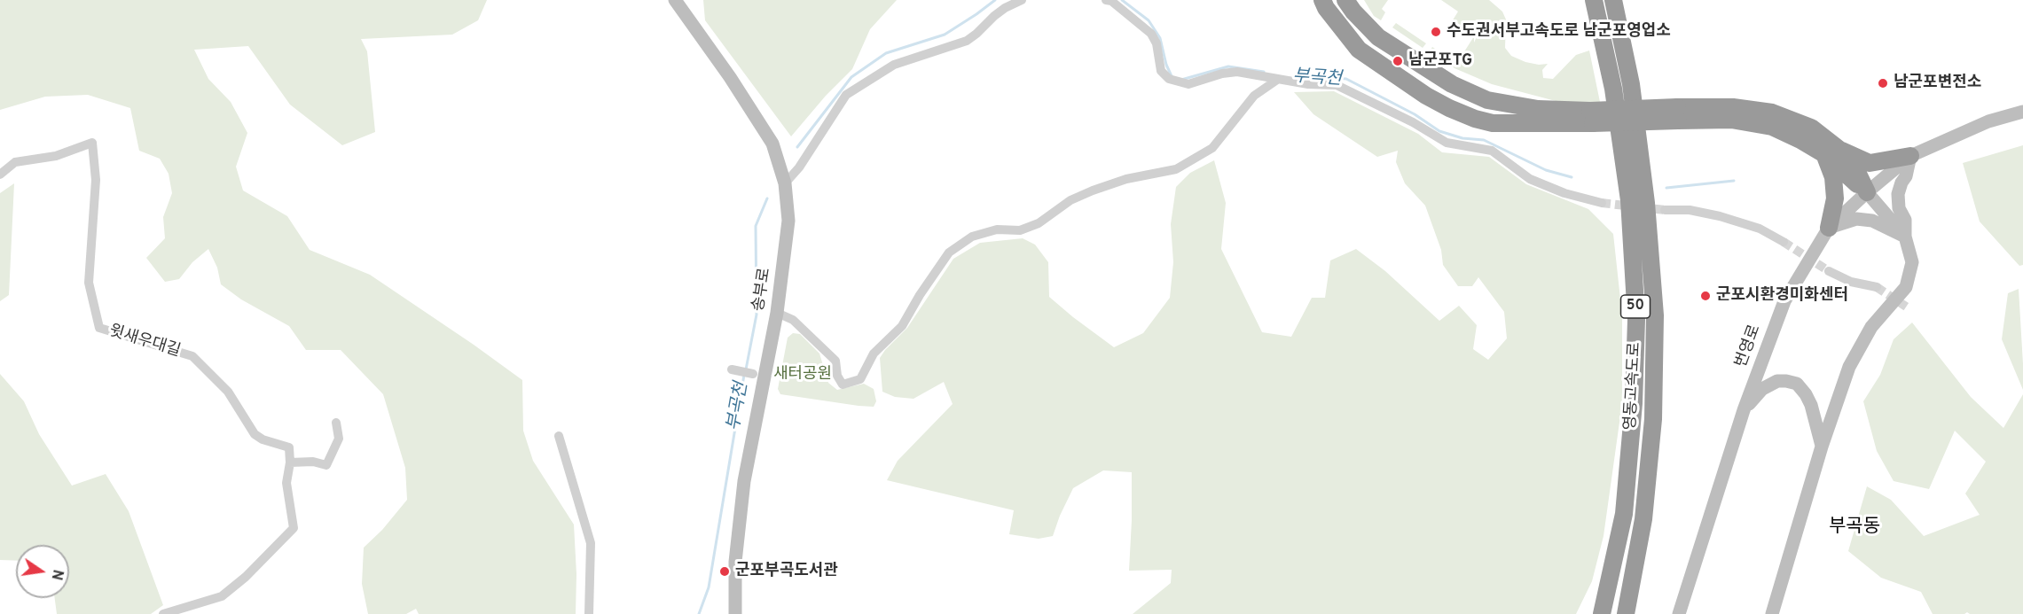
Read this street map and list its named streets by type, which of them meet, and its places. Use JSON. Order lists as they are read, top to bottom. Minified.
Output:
{"streets":{"highway":["50","영동고속도로"],"street":["송부로","윗새우대길","번영로"]},"districts":["부곡동"],"water":["부곡천"],"parks":["새터공원"],"places":["수도권서부고속도로 남군포영업소","남군포TG","남군포변전소","군포시환경미화센터","군포부곡도서관"],"north":"right"}
